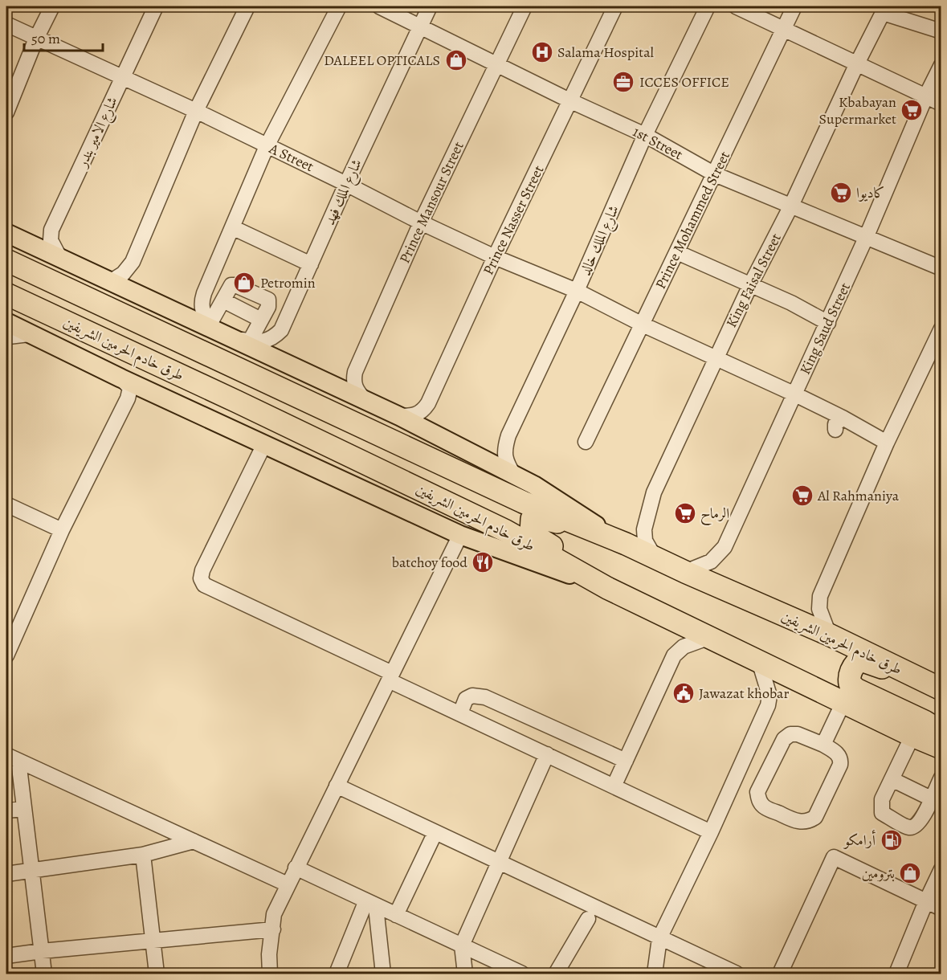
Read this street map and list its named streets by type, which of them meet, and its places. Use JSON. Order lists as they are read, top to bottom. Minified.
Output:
{"streets":{"highway":["طرق خادم الحرمين الشريفين"],"street":["شارع الامير بندر","1st Street","A Street","شارع الملك فهد","Prince Mansour Street","Prince Nasser Street","Prince Mohammed Street","شارع الملك خالد","King Faisal Street","King Saud Street"]},"crossings":[["شارع الامير بندر","A Street"],["1st Street","شارع الملك فهد"],["1st Street","Prince Mansour Street"],["1st Street","Prince Nasser Street"],["1st Street","Prince Mohammed Street"],["1st Street","شارع الملك خالد"],["1st Street","King Faisal Street"],["1st Street","King Saud Street"],["A Street","شارع الملك فهد"],["A Street","Prince Mansour Street"],["A Street","Prince Nasser Street"],["A Street","Prince Mohammed Street"],["A Street","شارع الملك خالد"],["A Street","King Faisal Street"],["A Street","King Saud Street"],["King Faisal Street","طرق خادم الحرمين الشريفين"],["King Saud Street","طرق خادم الحرمين الشريفين"]],"places":{"hospital":["Salama Hospital"],"shop":["DALEEL OPTICALS","Petromin","بترومين"],"office":["ICCES OFFICE"],"supermarket":["Kbabayan Supermarket","كاديوا","Al Rahmaniya","الرماح"],"restaurant":["batchoy food"],"public building":["Jawazat khobar"],"fuel station":["أرامكو"]},"scale_bar":"50 m"}
